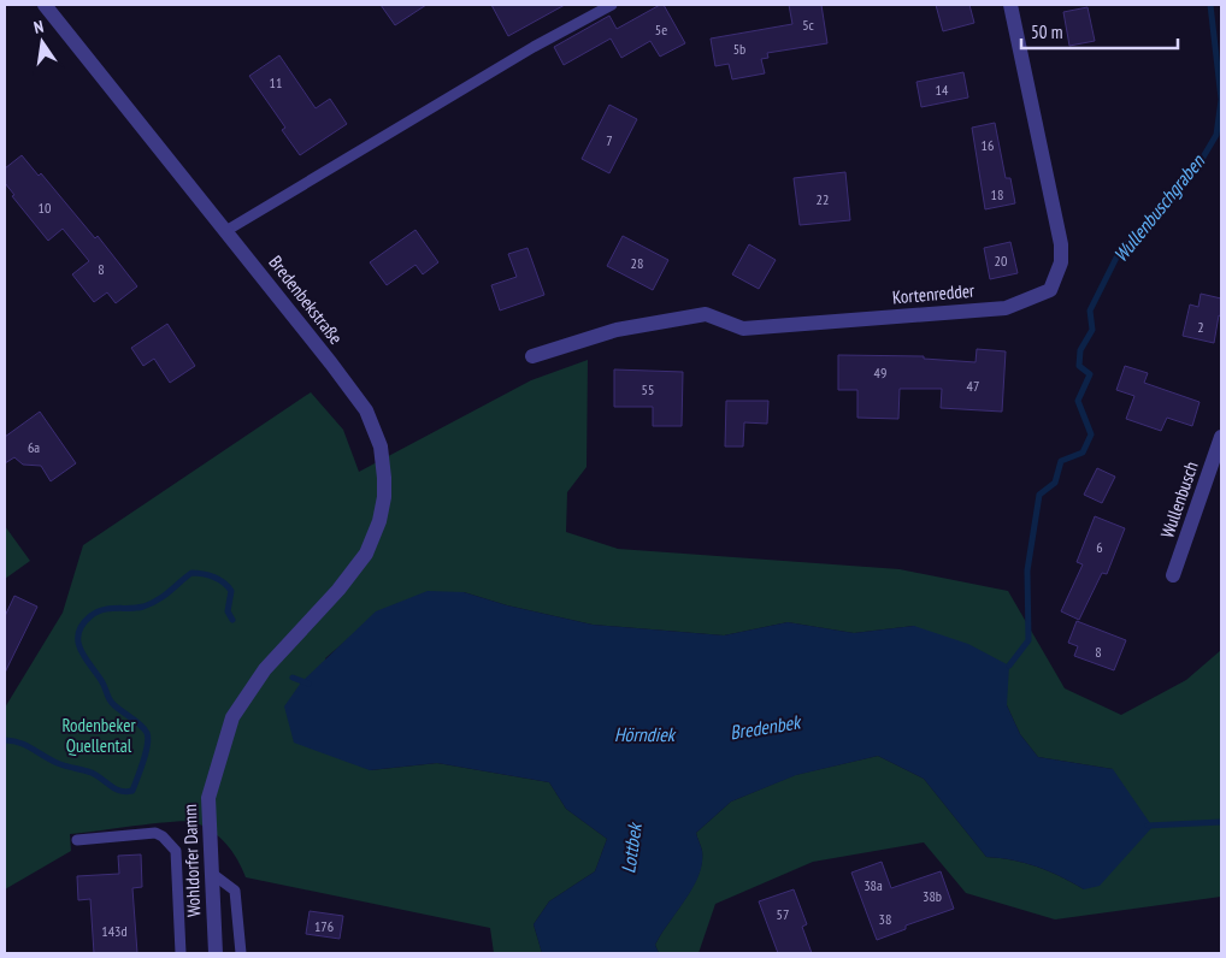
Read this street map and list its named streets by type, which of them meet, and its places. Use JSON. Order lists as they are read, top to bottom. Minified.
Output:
{"streets":{"street":["Kortenredder","Bredenbekstraße","Wullenbusch","Wohldorfer Damm"]},"crossings":[["Bredenbekstraße","Wohldorfer Damm"]],"water":["Wullenbuschgraben","Bredenbek","Hörndiek","Lottbek"],"parks":["Rodenbeker Quellental"],"house_numbers":["5c","5e","5b","11","14","7","16","18","22","10","20","28","8","2","49","47","55","6a","6","8","38a","38b","57","38","176","143d"],"scale_bar":"50 m","north":"top"}
